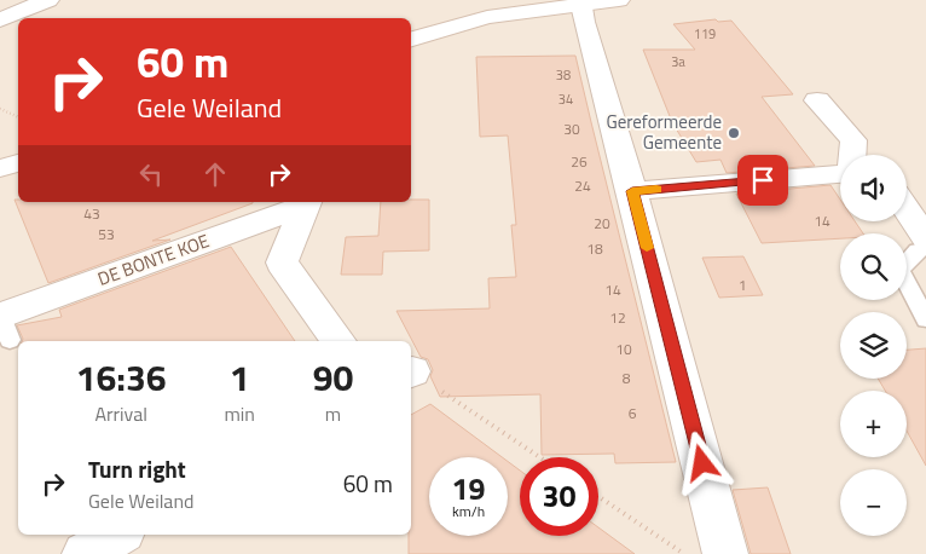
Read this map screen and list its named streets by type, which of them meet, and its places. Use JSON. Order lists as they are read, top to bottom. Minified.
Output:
{"streets":{"street":["DE BONTE KOE"]},"places":["Gereformeerde Gemeente"],"house_numbers":["119","3a","38","34","30","26","24","43","14","20","53","18","1","14","12","10","8","6"],"page":{"turn":["60 m","Gele Weiland"],"map_buttons":["+","−"],"eta":["16:36","Arrival","1","min","90","m"],"list":[{"name":"Turn right","note":"Gele Weiland","value":"60 m"}],"speed":"19 km/h","limit":"30"}}
